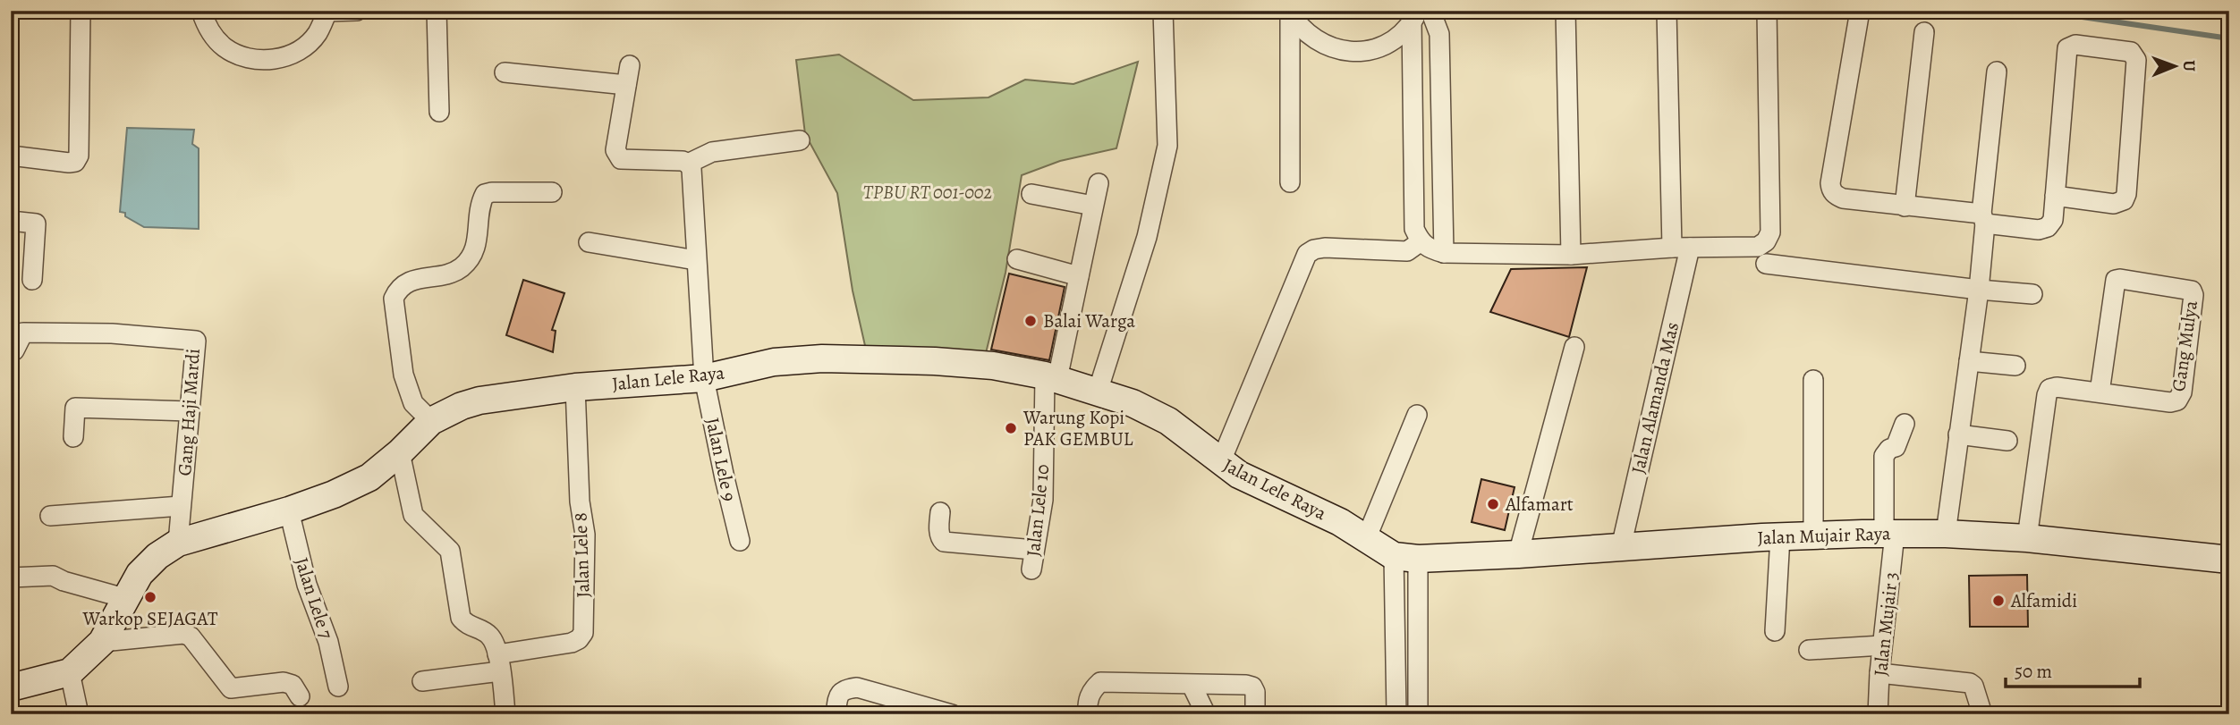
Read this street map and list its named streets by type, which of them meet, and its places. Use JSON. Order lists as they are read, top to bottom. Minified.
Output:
{"streets":{"street":["Gang Mulya","Jalan Lele Raya","Jalan Alamanda Mas","Gang Haji Mardi","Jalan Lele 9","Jalan Lele 10","Jalan Mujair Raya","Jalan Lele 8","Jalan Lele 7","Jalan Mujair 3"]},"crossings":[["Gang Mulya","Jalan Mujair Raya"],["Jalan Lele Raya","Gang Haji Mardi"],["Jalan Lele Raya","Jalan Lele 9"],["Jalan Lele Raya","Jalan Lele 10"],["Jalan Lele Raya","Jalan Mujair Raya"],["Jalan Lele Raya","Jalan Lele 8"],["Jalan Lele Raya","Jalan Lele 7"],["Jalan Alamanda Mas","Jalan Mujair Raya"],["Jalan Mujair Raya","Jalan Mujair 3"]],"parks":["TPBU RT 001-002"],"places":["Balai Warga","Warung Kopi PAK GEMBUL","Alfamart","Warkop SEJAGAT","Alfamidi"],"scale_bar":"50 m","north":"right"}
